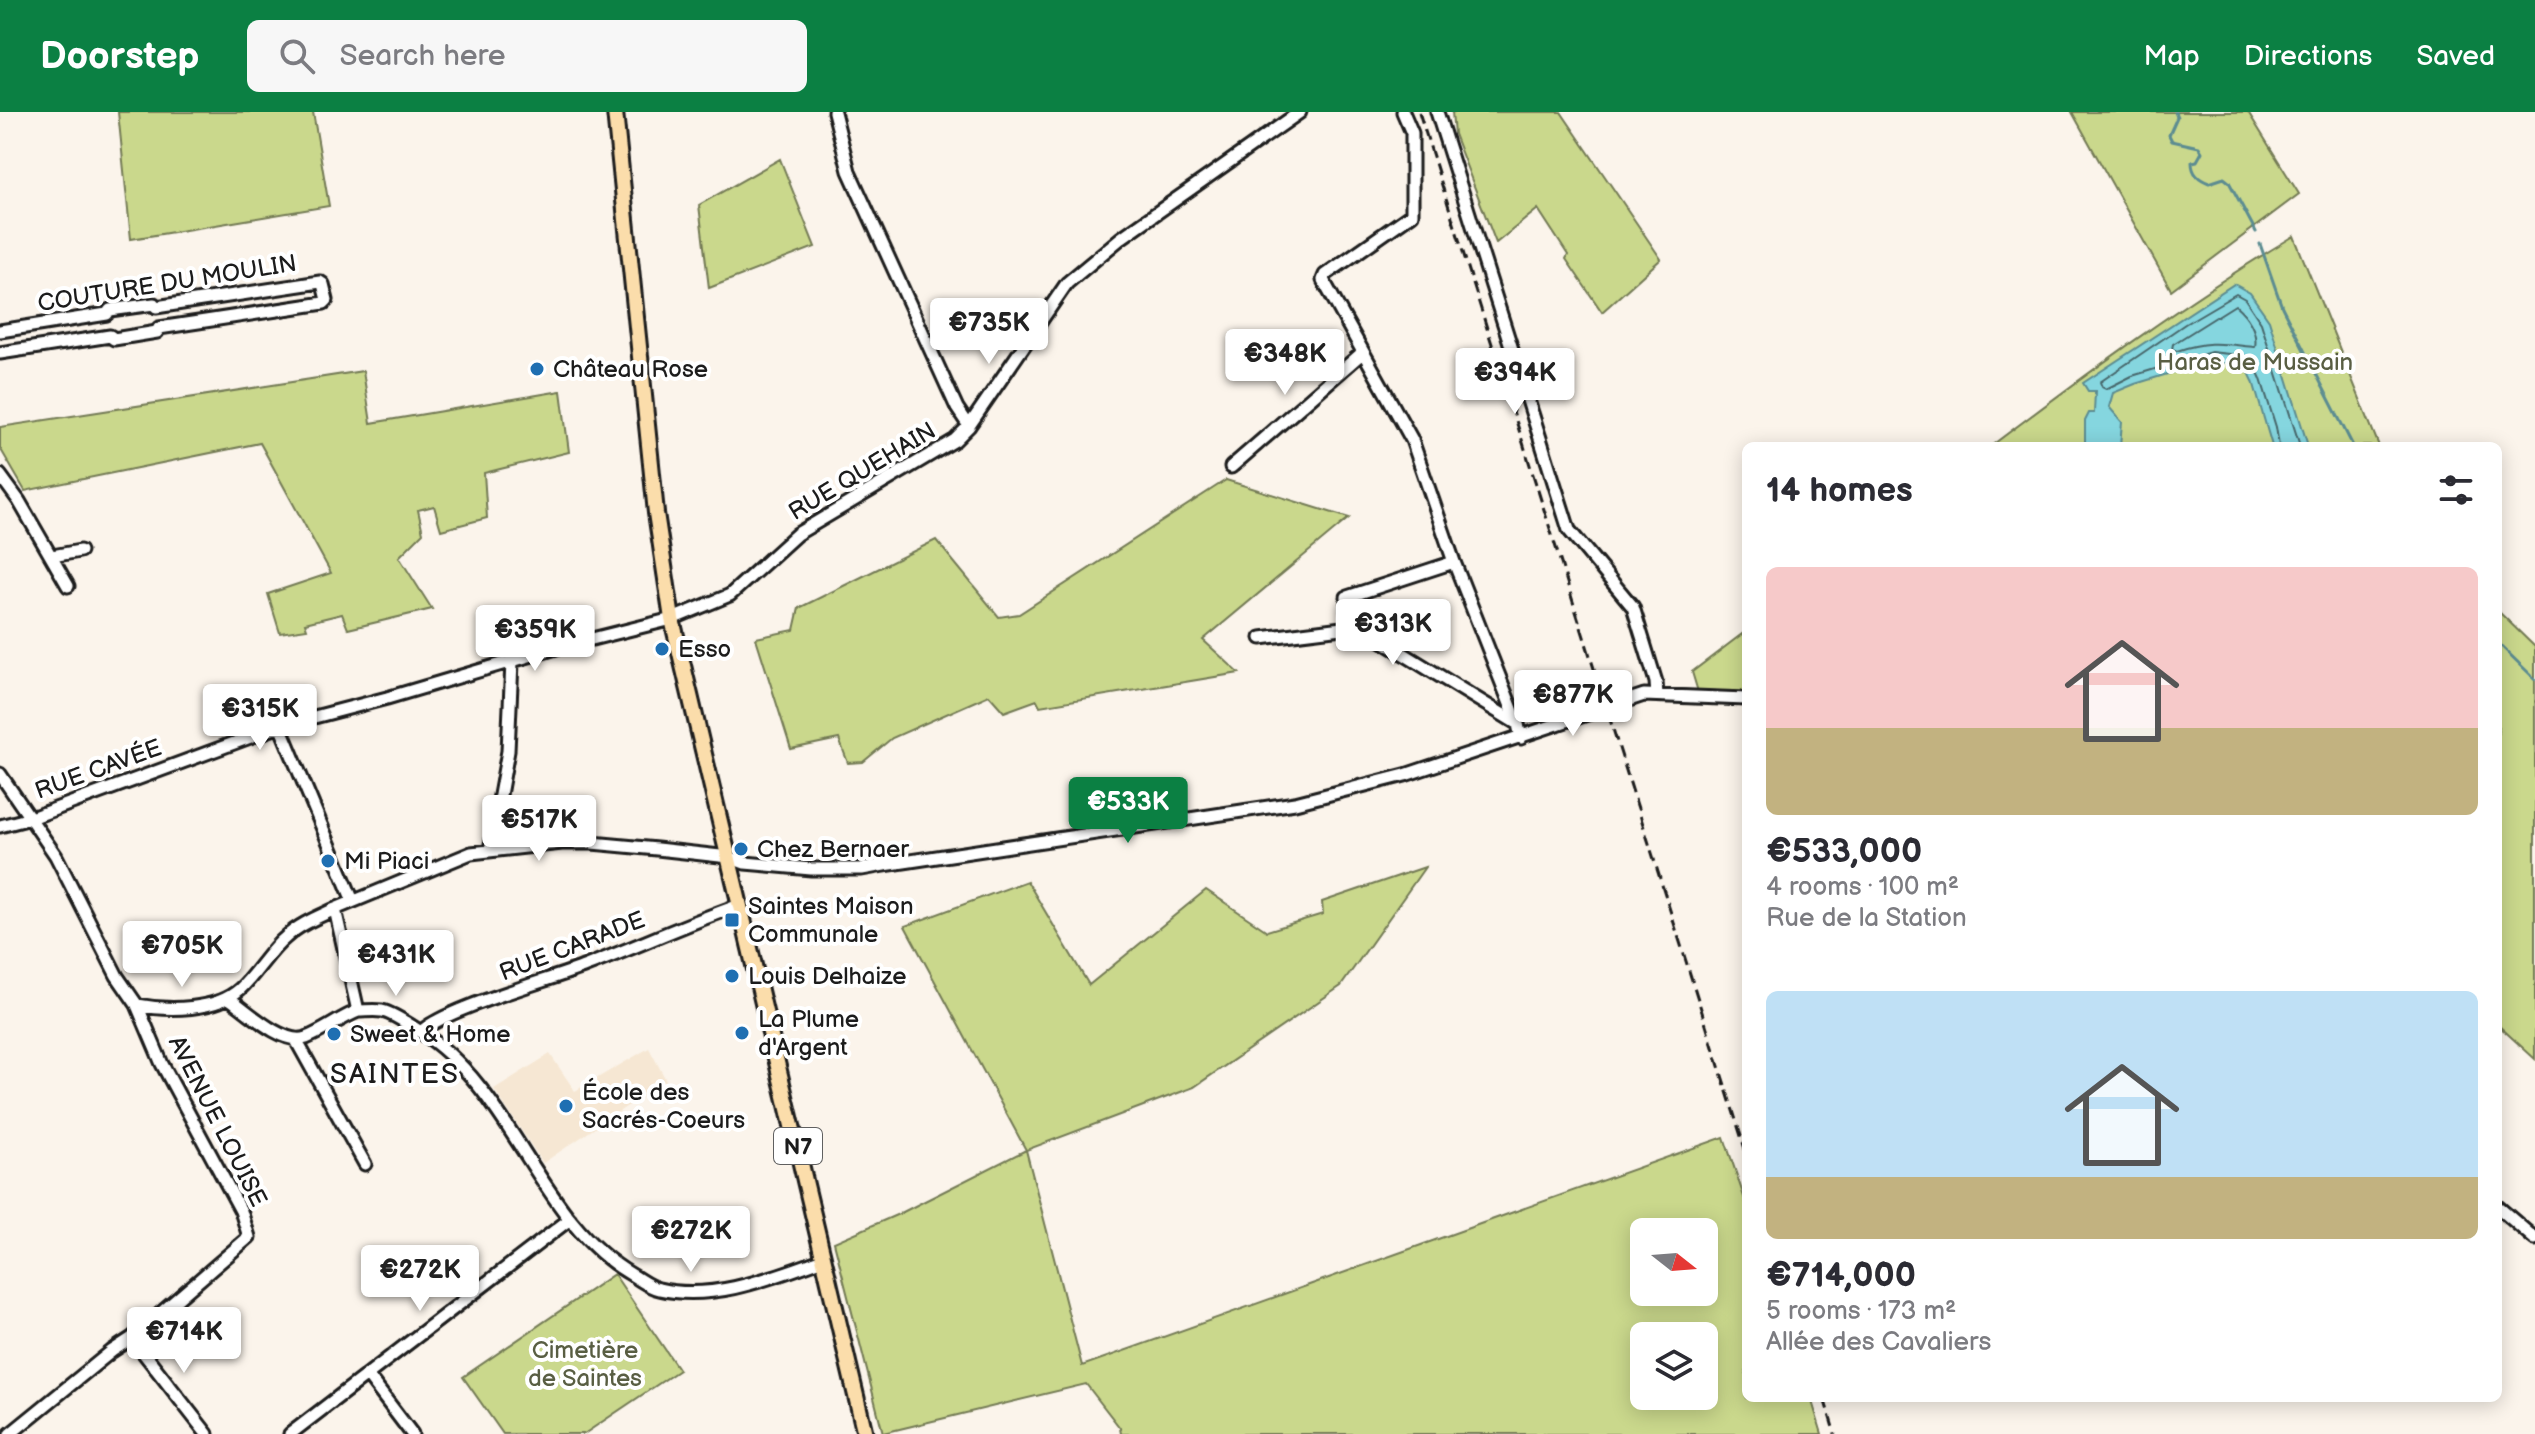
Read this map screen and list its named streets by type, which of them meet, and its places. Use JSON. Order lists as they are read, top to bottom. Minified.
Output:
{"streets":{"main road":["N7"],"street":["COUTURE DU MOULIN","RUE QUEHAIN","RUE CAVÉE","RUE CARADE","AVENUE LOUISE"]},"crossings":[["RUE QUEHAIN","RUE CAVÉE"],["RUE QUEHAIN","N7"],["RUE CAVÉE","N7"],["RUE CARADE","N7"]],"districts":["SAINTES"],"parks":["Haras de Mussain","Cimetière de Saintes"],"places":{"other":["Château Rose","Esso","Chez Bernaer","Mi Piaci","Louis Delhaize","La Plume d'Argent","Sweet & Home","École des Sacrés-Coeurs"],"transit":["Saintes Maison Communale"]},"north":"right","page":{"header":"Doorstep","search":"Search here","nav":["Map","Directions","Saved"],"price":["€735K","€348K","€394K","€313K","€359K","€877K","€315K","€533K","€517K","€705K","€431K","€272K","€272K","€714K"],"heading":"14 homes","list":[{"name":"€533,000","note":"4 rooms · 100 m² · Rue de la Station"},{"name":"€714,000","note":"5 rooms · 173 m² · Allée des Cavaliers"}]}}
